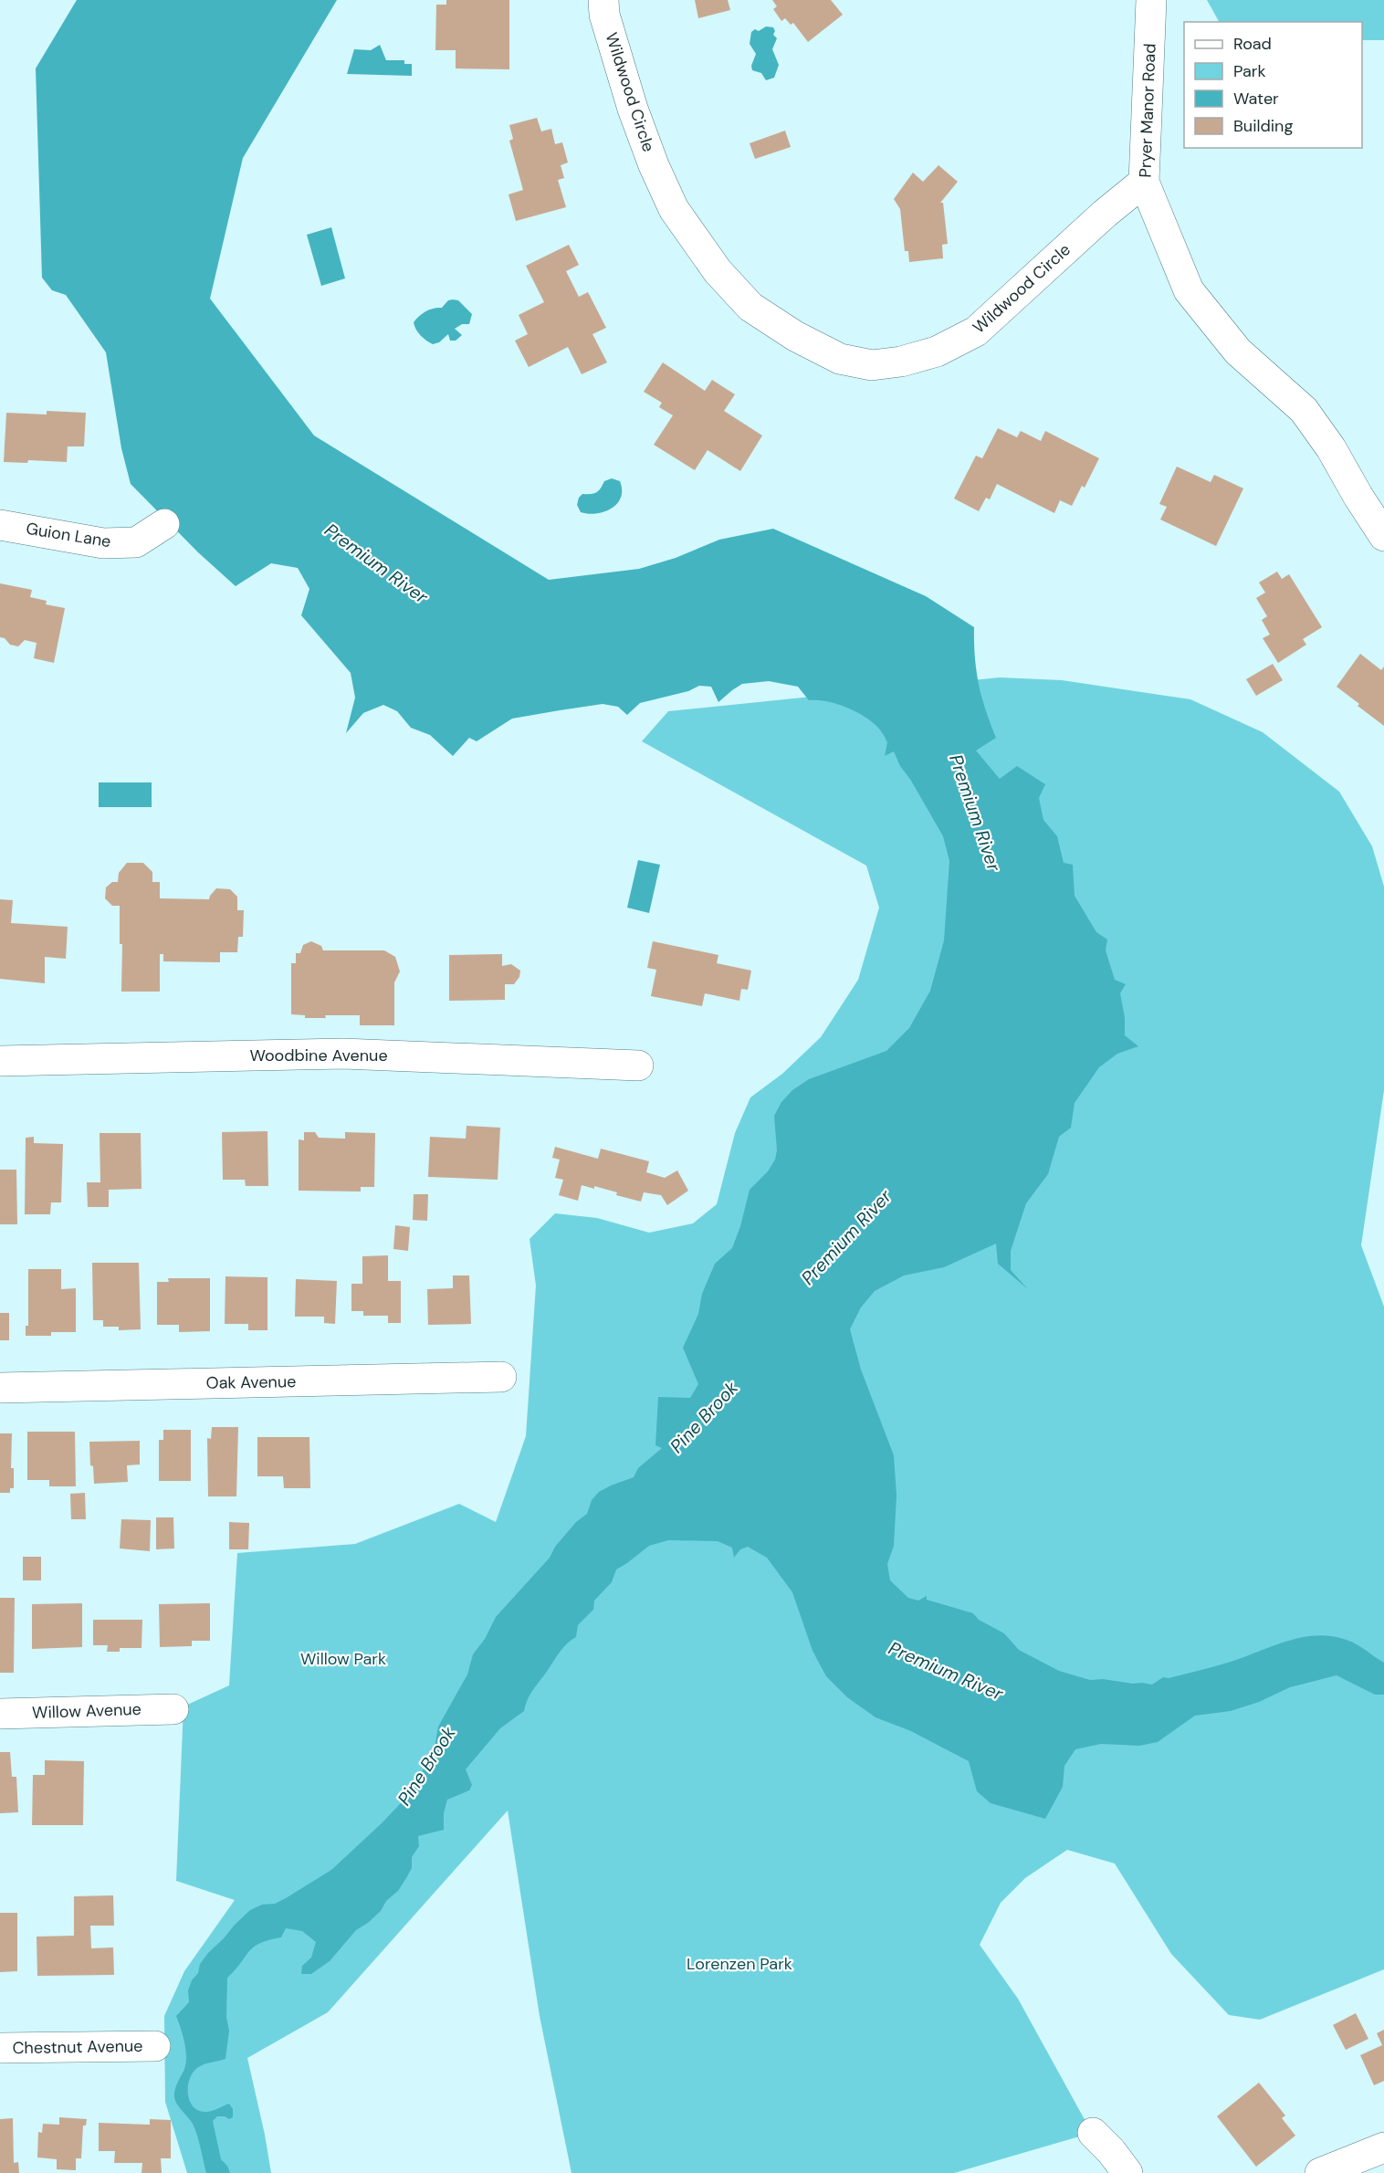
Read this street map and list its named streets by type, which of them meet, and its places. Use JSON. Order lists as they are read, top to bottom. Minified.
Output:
{"streets":{"street":["Wildwood Circle","Pryer Manor Road","Guion Lane","Woodbine Avenue","Oak Avenue","Willow Avenue","Chestnut Avenue"]},"crossings":[["Wildwood Circle","Pryer Manor Road"]],"water":["Premium River","Pine Brook"],"parks":["Willow Park","Lorenzen Park"],"legend":["Road","Park","Water","Building"]}
